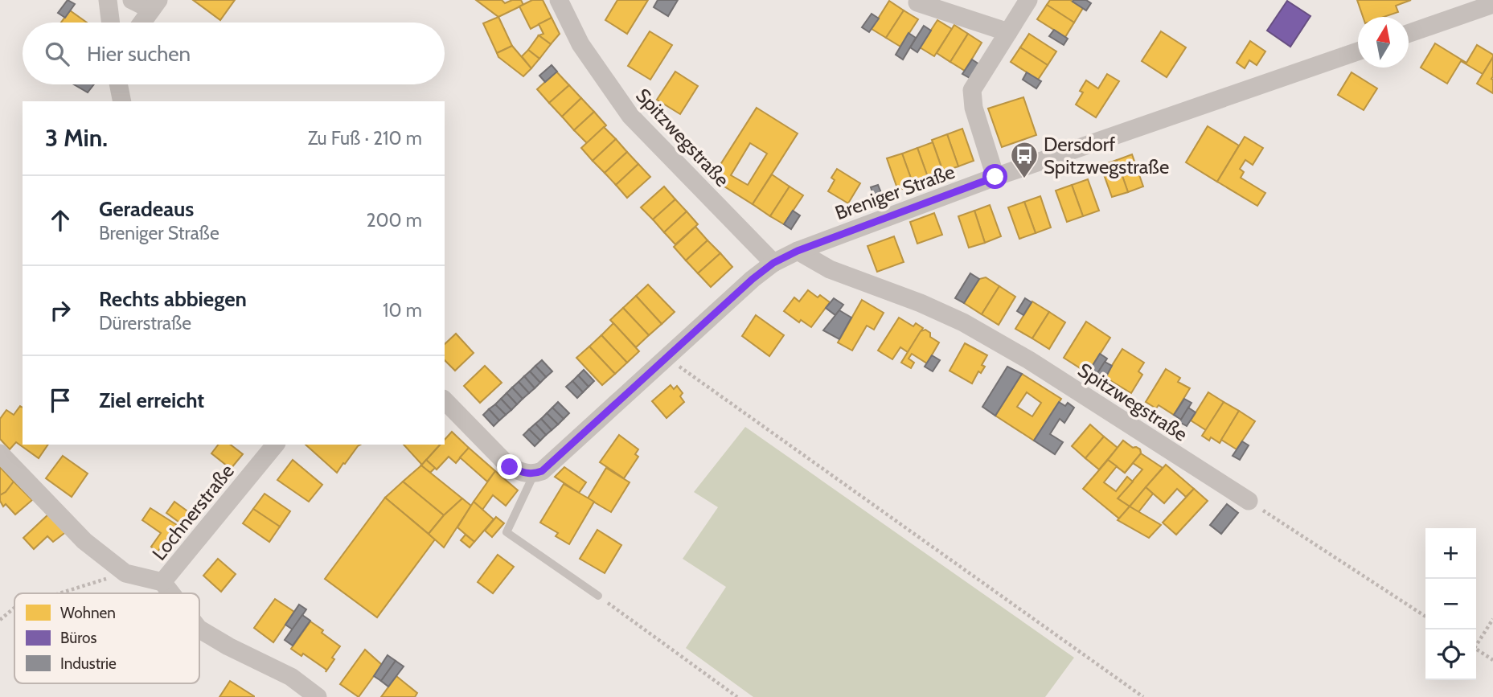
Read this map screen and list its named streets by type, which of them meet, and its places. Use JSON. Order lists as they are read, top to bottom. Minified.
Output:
{"streets":{"street":["Spitzwegstraße","Breniger Straße","Lochnerstraße"]},"crossings":[["Spitzwegstraße","Breniger Straße"]],"places":{"bus stop":["Dersdorf Spitzwegstraße"]},"legend":["Wohnen","Büros","Industrie"],"north":"top","page":{"search":"Hier suchen","heading":["3 Min.","Zu Fuß · 210 m"],"list":[["Geradeaus","Breniger Straße","200 m"],["Rechts abbiegen","Dürerstraße","10 m"],"Ziel erreicht"],"map_buttons":["+","−"]}}
